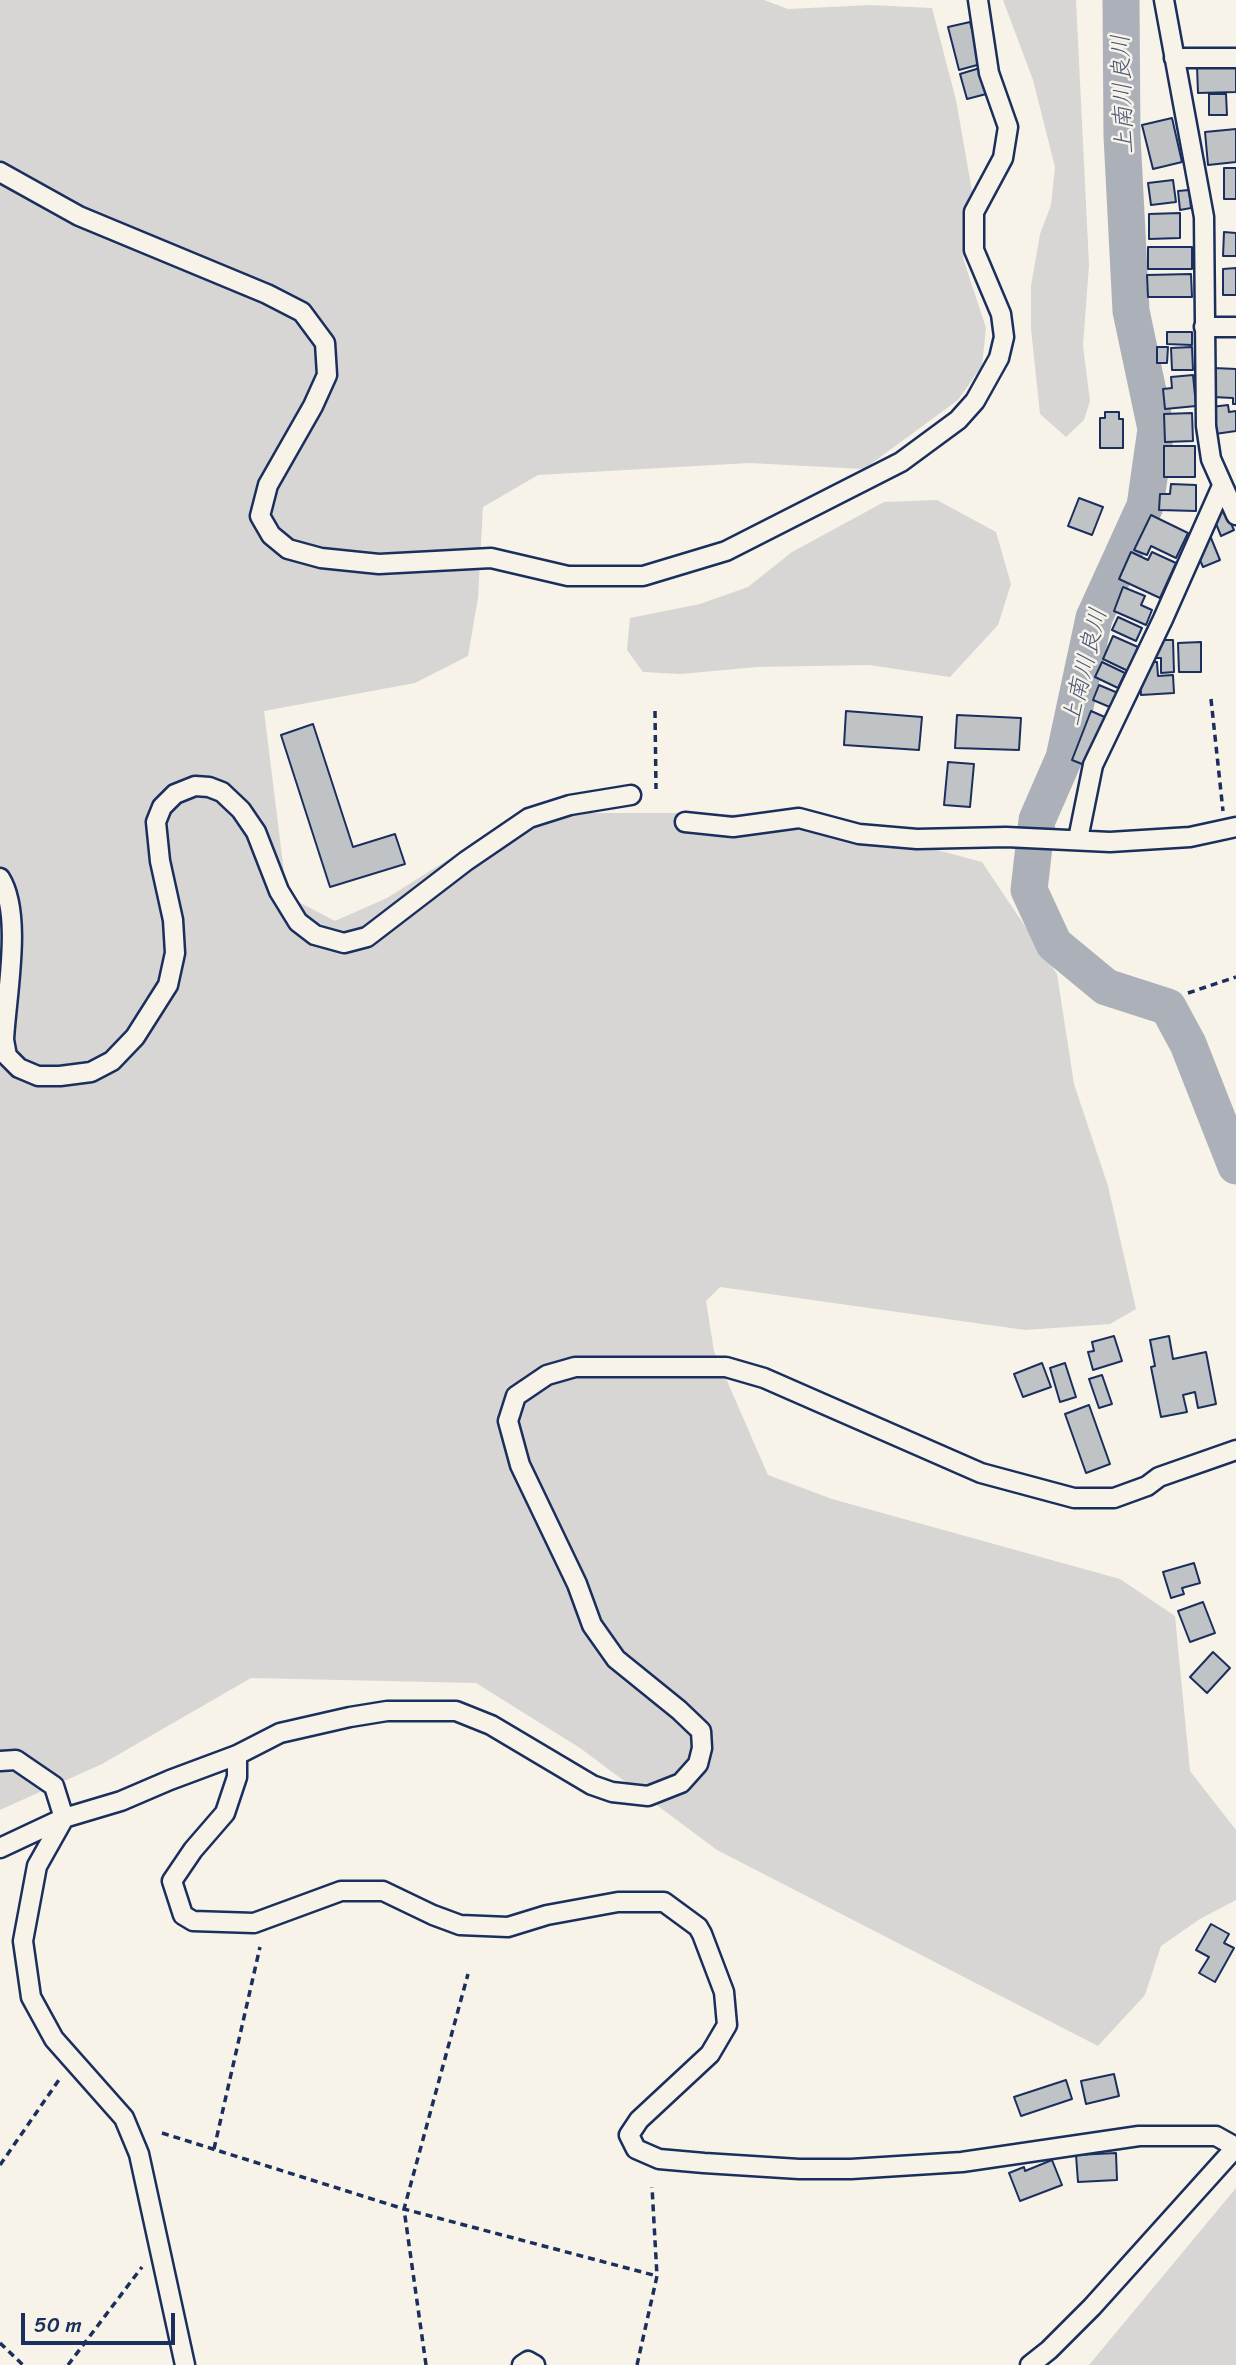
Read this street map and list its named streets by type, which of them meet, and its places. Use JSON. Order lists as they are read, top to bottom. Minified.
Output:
{"water":["上南川良川"],"scale_bar":"50 m"}
